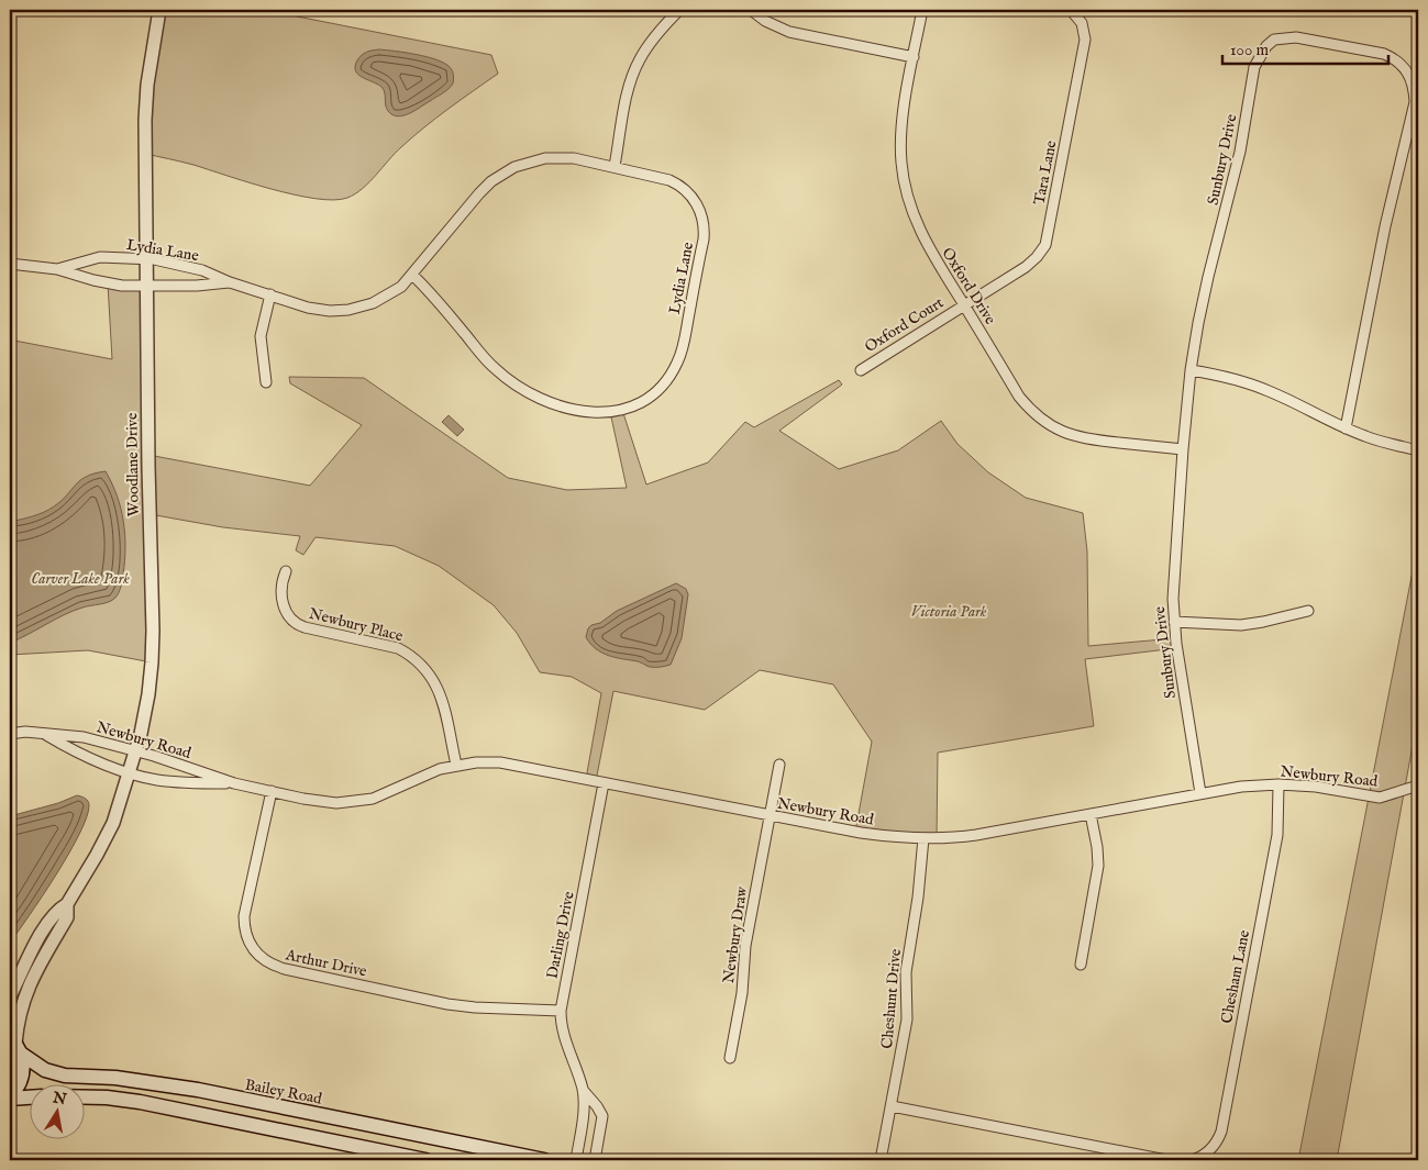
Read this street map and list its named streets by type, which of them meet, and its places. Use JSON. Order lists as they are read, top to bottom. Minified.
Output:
{"streets":{"main road":["Bailey Road"],"street":["Sunbury Drive","Tara Lane","Lydia Lane","Oxford Drive","Oxford Court","Woodlane Drive","Newbury Place","Newbury Road","Darling Drive","Newbury Draw","Arthur Drive","Chesham Lane","Cheshunt Drive"]},"crossings":[["Sunbury Drive","Oxford Drive"],["Sunbury Drive","Newbury Road"],["Tara Lane","Oxford Drive"],["Tara Lane","Oxford Court"],["Lydia Lane","Woodlane Drive"],["Oxford Drive","Oxford Court"],["Woodlane Drive","Newbury Road"],["Woodlane Drive","Bailey Road"],["Newbury Place","Newbury Road"],["Newbury Road","Darling Drive"],["Newbury Road","Newbury Draw"],["Newbury Road","Arthur Drive"],["Newbury Road","Chesham Lane"],["Newbury Road","Cheshunt Drive"],["Darling Drive","Arthur Drive"]],"parks":["Carver Lake Park","Victoria Park"],"scale_bar":"100 m","north":"top"}
